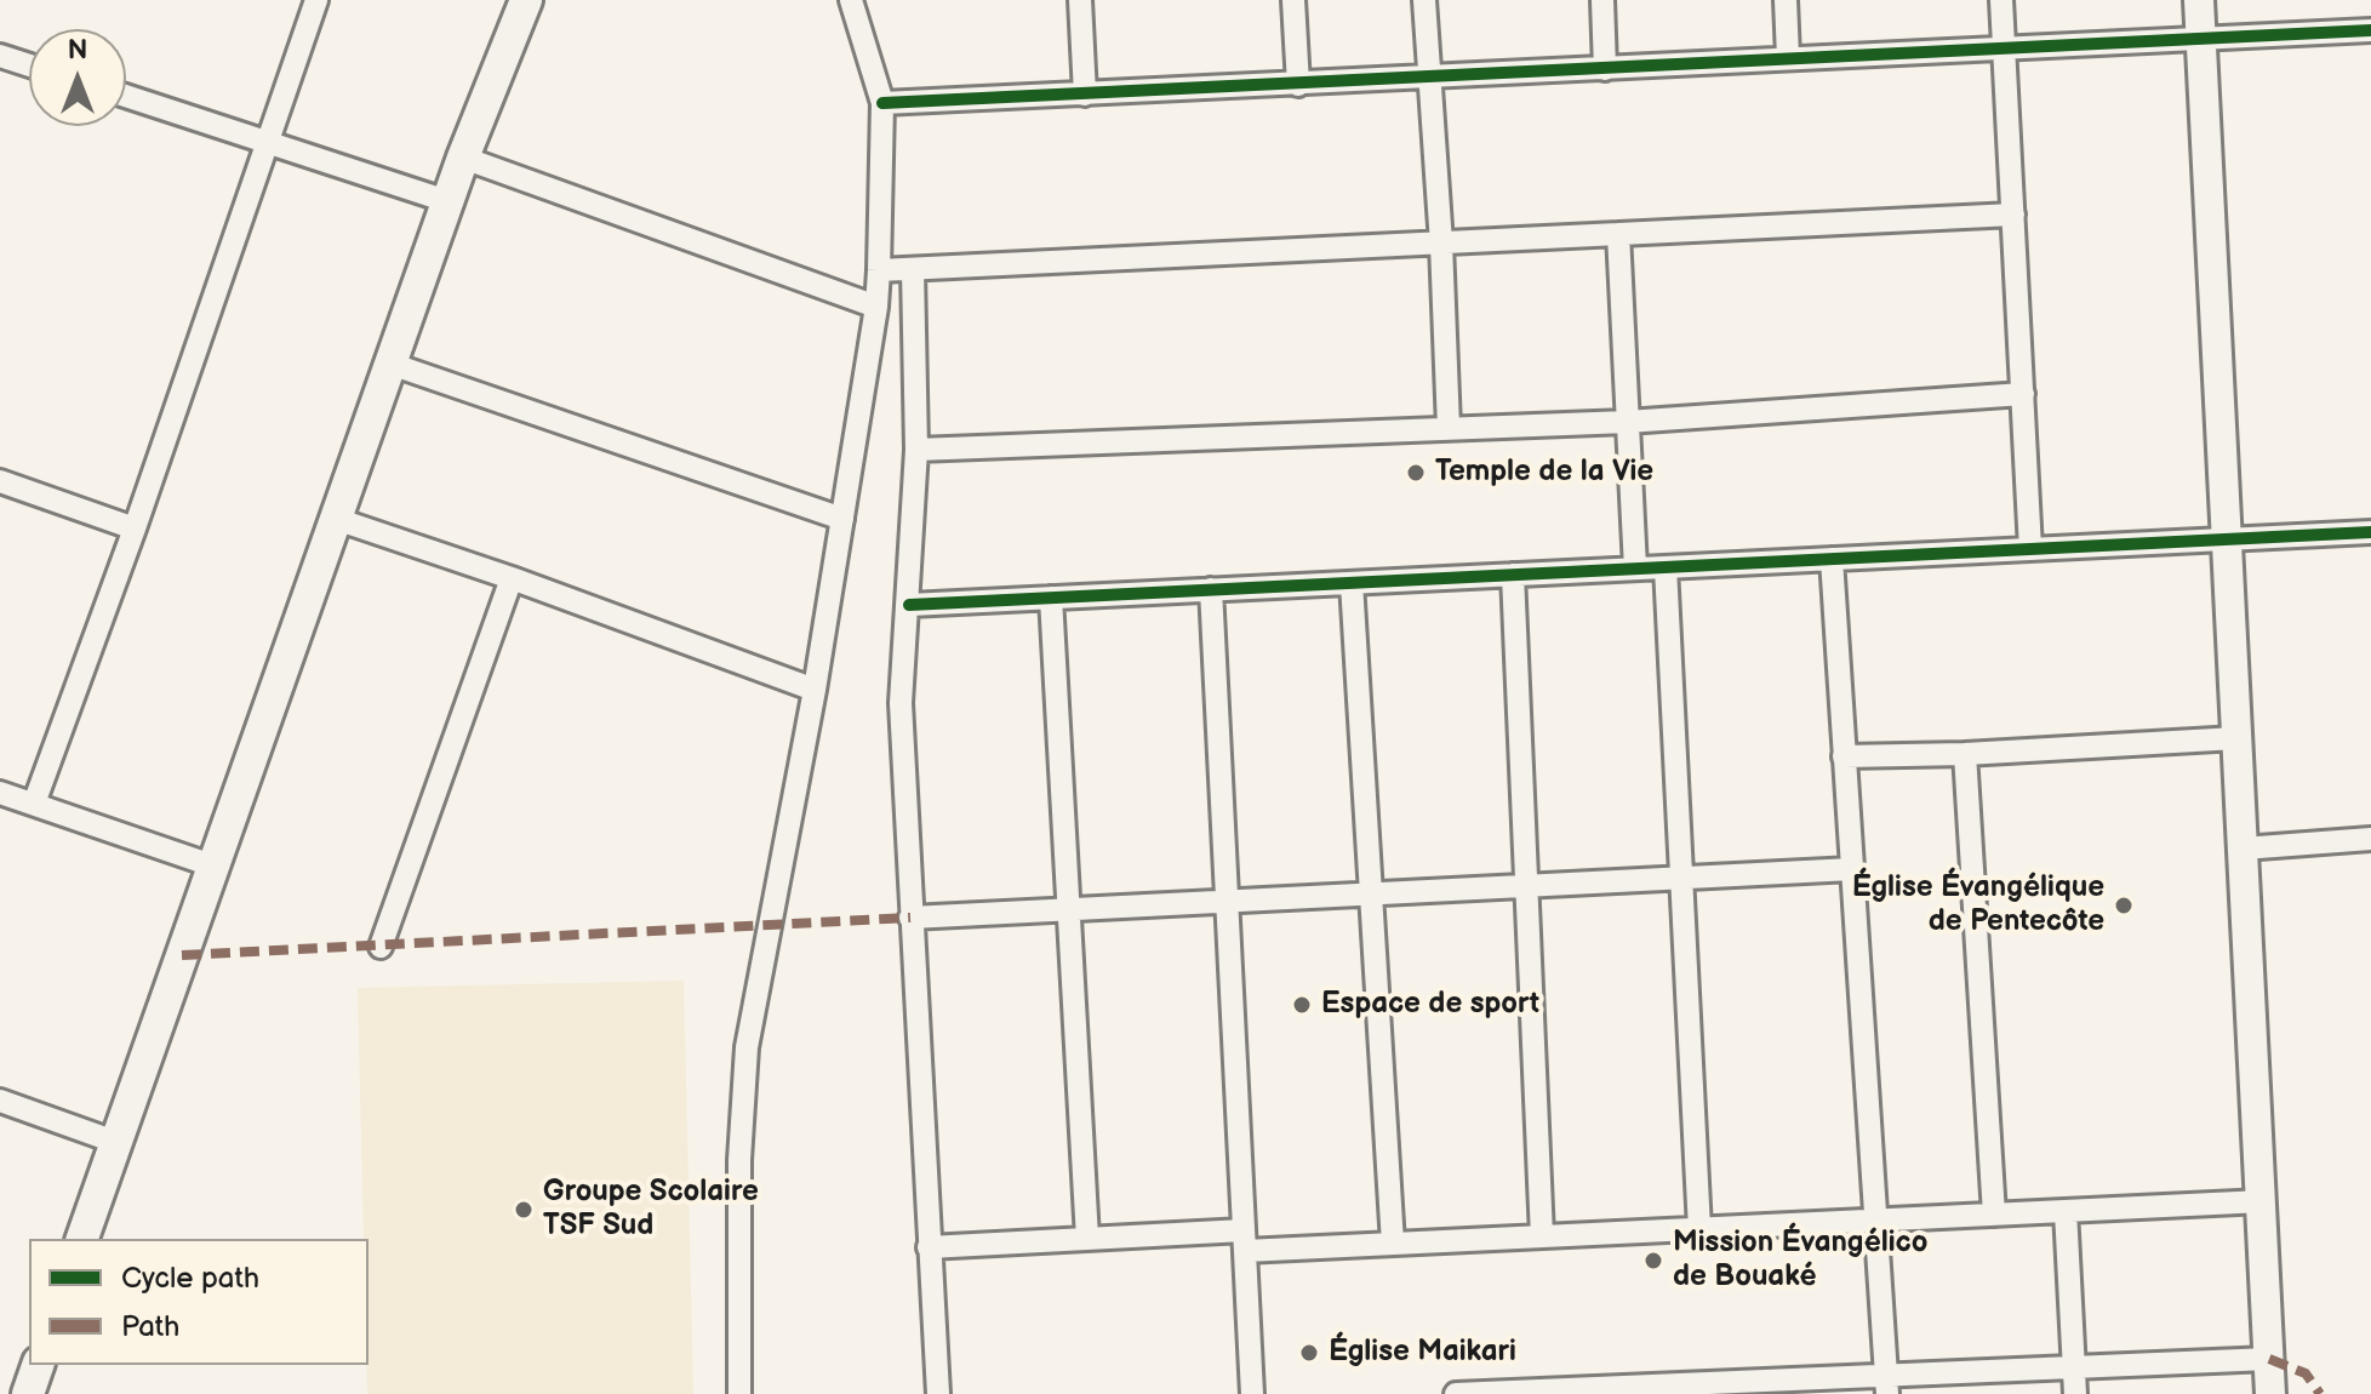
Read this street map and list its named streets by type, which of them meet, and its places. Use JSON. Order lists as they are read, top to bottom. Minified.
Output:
{"places":["Temple de la Vie","Église Évangélique de Pentecôte","Espace de sport","Groupe Scolaire TSF Sud","Mission Évangélico de Bouaké","Église Maikari"],"legend":["Cycle path","Path"],"north":"top"}
